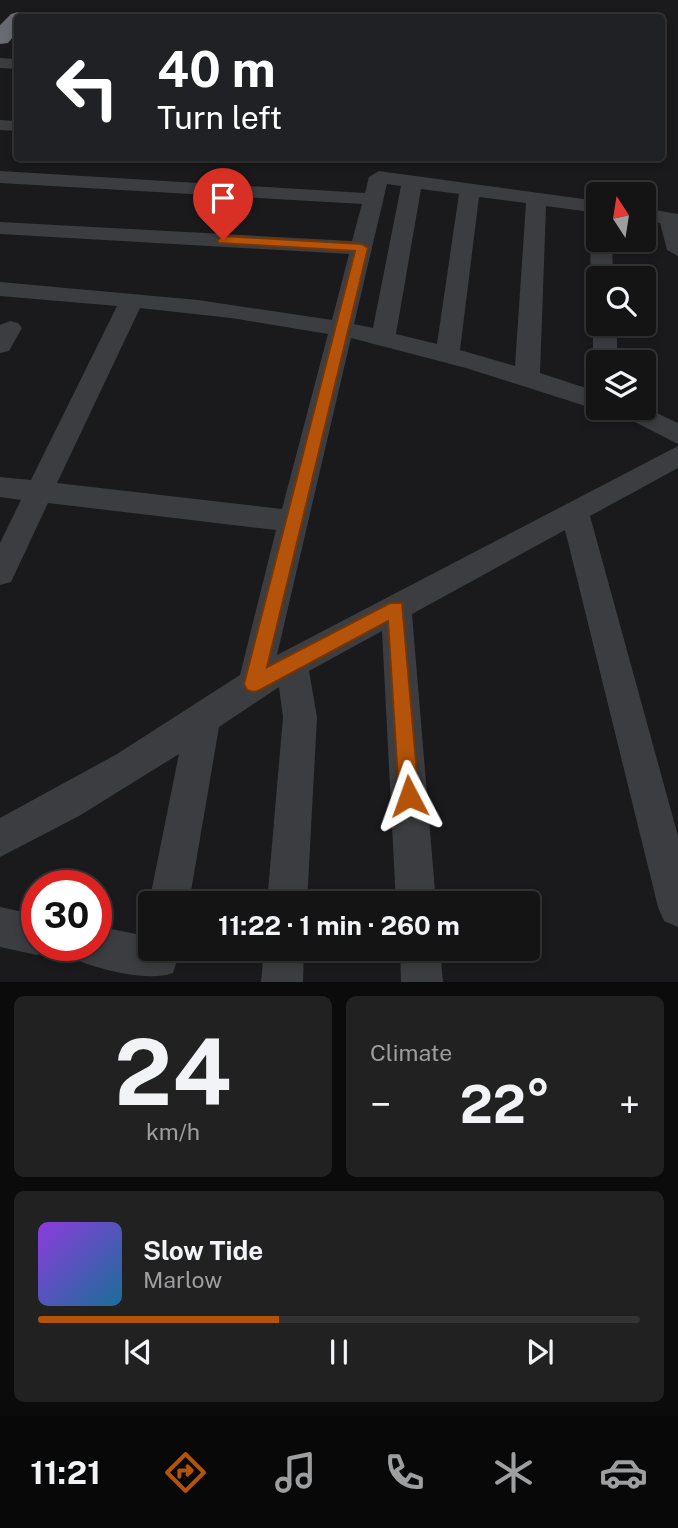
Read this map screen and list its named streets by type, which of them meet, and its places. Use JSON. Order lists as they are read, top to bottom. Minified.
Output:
{"north":"top","page":{"turn":["40 m","Turn left"],"limit":"30","trip":"11:22 · 1 min · 260 m","tile":[["24","km/h"],"Climate"],"heat":["−","22°","+"],"song":["Slow Tide","Marlow"],"tabs":"11:21"}}
